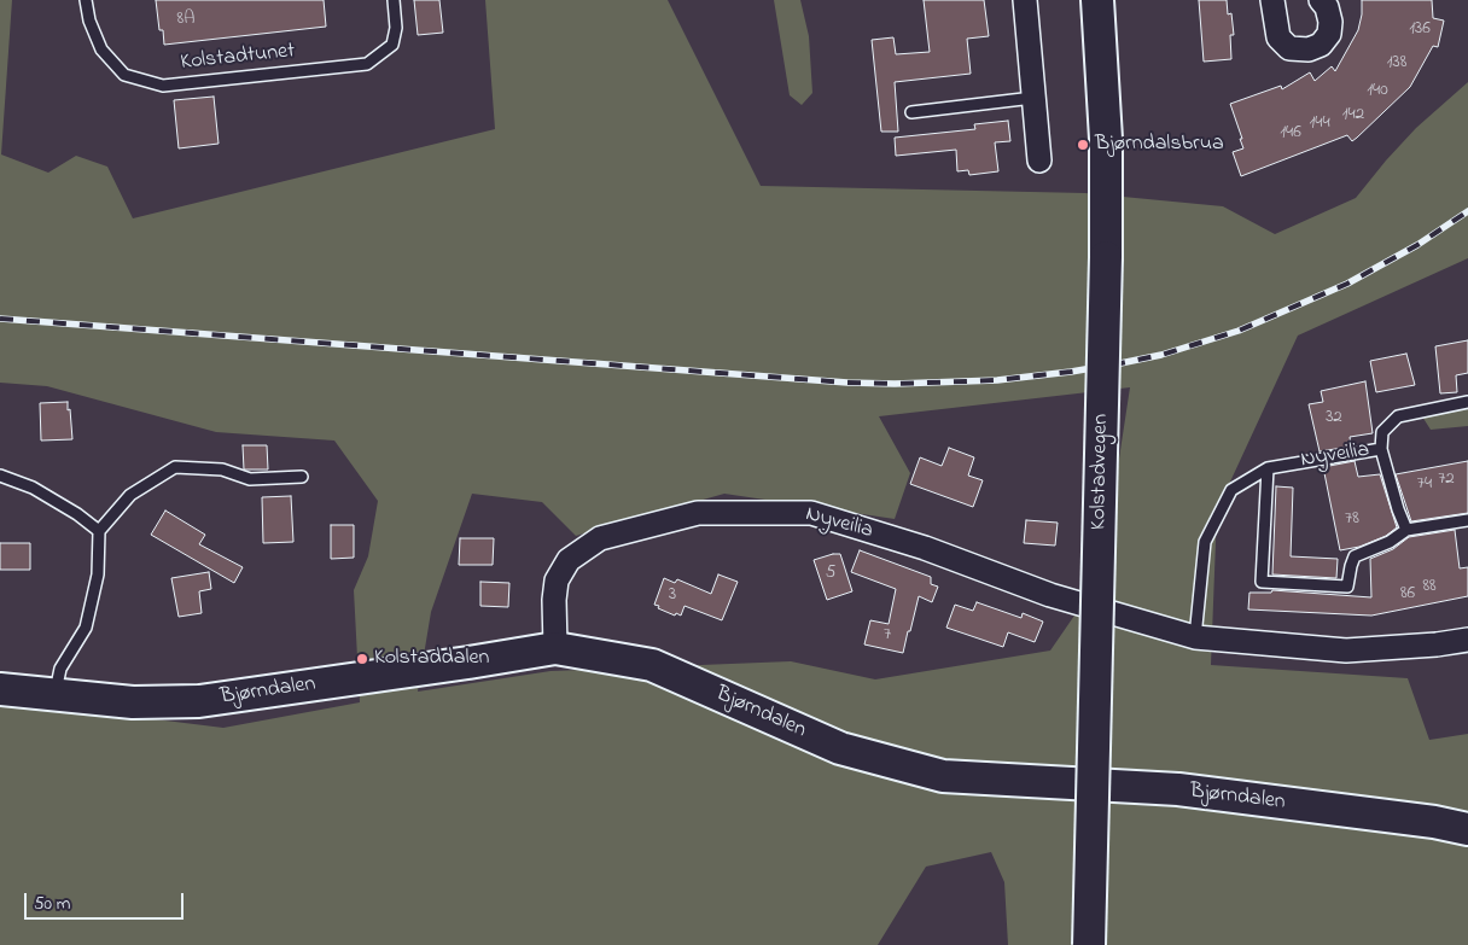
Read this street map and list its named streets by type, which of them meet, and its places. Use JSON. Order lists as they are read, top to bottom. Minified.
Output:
{"streets":{"main road":["Kolstadvegen","Bjørndalen"],"street":["Nyveilia"],"lane":["Kolstadtunet"]},"crossings":[["Nyveilia","Bjørndalen"]],"places":["Bjørndalsbrua","Kolstaddalen"],"house_numbers":["8A","136","138","140","142","144","146","32","72","74","78","5","88","86","3","7"],"scale_bar":"50 m"}
